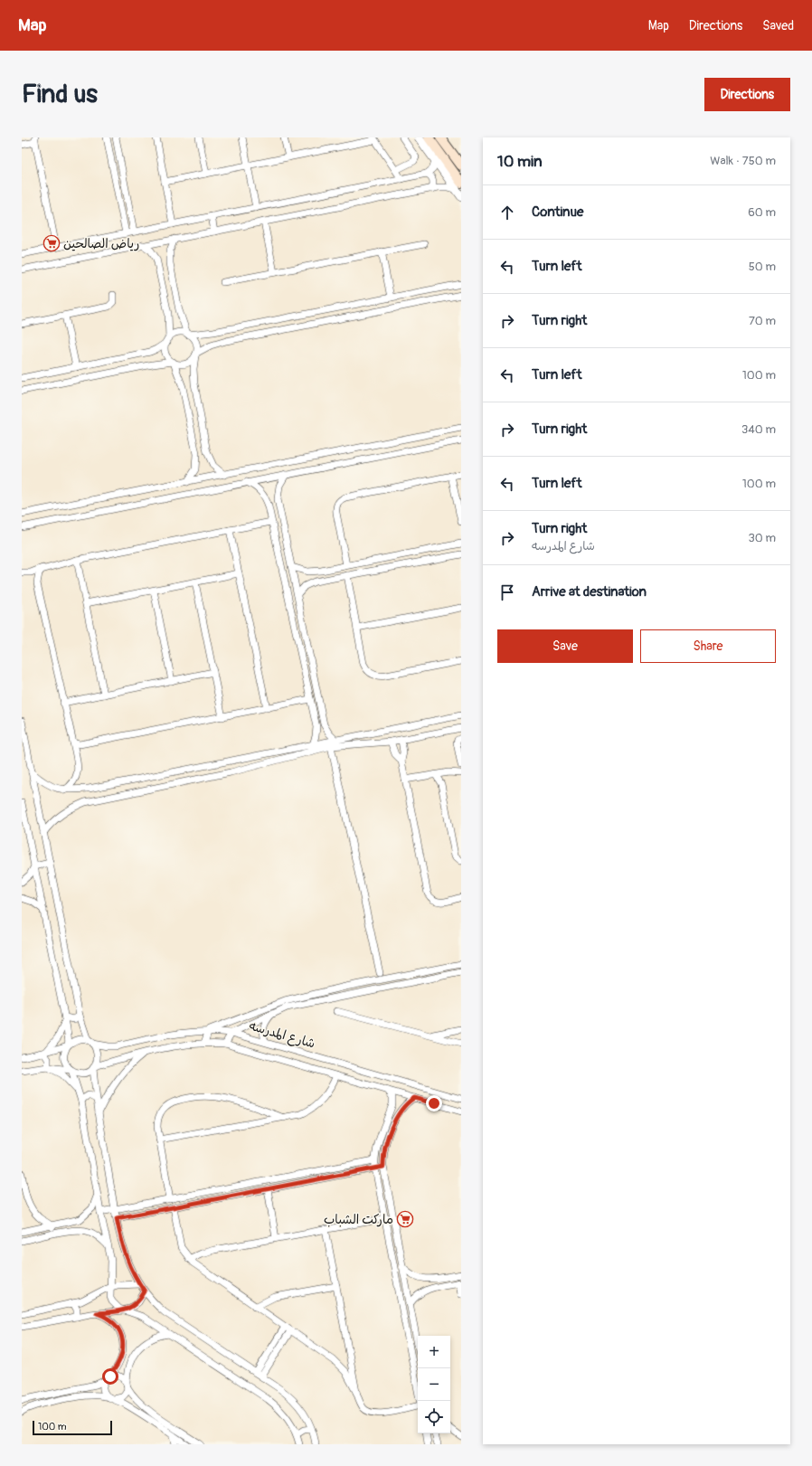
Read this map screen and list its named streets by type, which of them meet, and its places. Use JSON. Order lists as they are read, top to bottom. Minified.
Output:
{"streets":{"street":["شارع المدرسه"]},"places":{"supermarket":["رياض الصالحين","ماركت الشباب"]},"scale_bar":"100 m","page":{"header":"Map","nav":["Map","Directions","Saved"],"buttons":["Directions",["Save","Share"]],"title":"Find us","heading":["10 min","Walk · 750 m"],"list":[["Continue","60 m"],["Turn left","50 m"],["Turn right","70 m"],["Turn left","100 m"],["Turn right","340 m"],["Turn left","100 m"],["Turn right","شارع المدرسه","30 m"],"Arrive at destination"],"map_buttons":["+","−"],"scale":"100 m"}}
